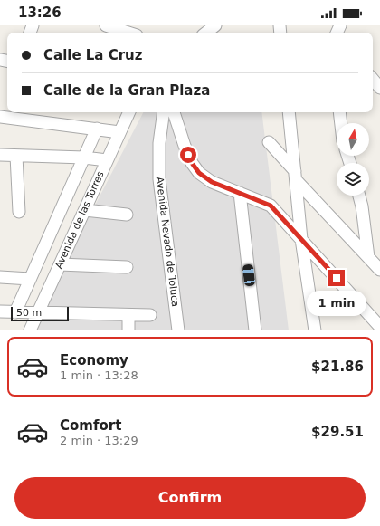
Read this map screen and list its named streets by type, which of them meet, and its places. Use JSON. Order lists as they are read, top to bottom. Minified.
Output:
{"streets":{"street":["Avenida de las Torres","Avenida Nevado de Toluca"]},"scale_bar":"50 m","north":"top","page":{"status":"13:26","banner":["Calle La Cruz","Calle de la Gran Plaza"],"bubble":"1 min","scale":"50 m","list":[{"name":"Economy","note":"1 min · 13:28","value":"$21.86"},{"name":"Comfort","note":"2 min · 13:29","value":"$29.51"}],"buttons":"Confirm"}}
